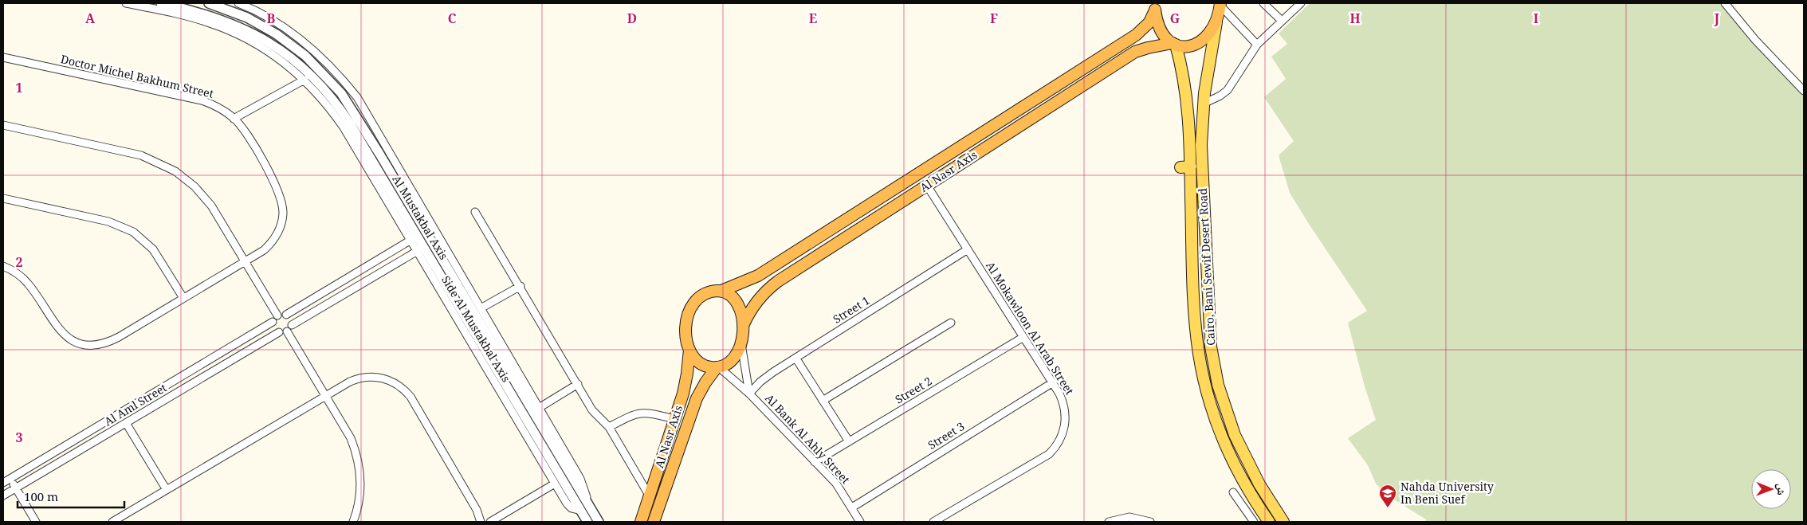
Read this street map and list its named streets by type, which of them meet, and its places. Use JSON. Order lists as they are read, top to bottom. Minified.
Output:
{"streets":{"highway":["Al Nasr Axis"],"main road":["Cairo, Bani Sewif Desert Road"],"street":["Doctor Michel Bakhum Street","Al Mustakbal Axis","Street 1","Al Mokawloon Al Arab Street","Side Al Mustakbal Axis","Street 2","Al Aml Street","Street 3","Al Bank Al Ahly Street"]},"crossings":[["Al Nasr Axis","Cairo, Bani Sewif Desert Road"],["Al Nasr Axis","Al Mokawloon Al Arab Street"],["Al Nasr Axis","Al Bank Al Ahly Street"],["Al Mustakbal Axis","Side Al Mustakbal Axis"],["Street 1","Al Mokawloon Al Arab Street"],["Street 1","Al Bank Al Ahly Street"],["Al Mokawloon Al Arab Street","Street 2"],["Al Mokawloon Al Arab Street","Street 3"],["Street 2","Al Bank Al Ahly Street"],["Street 3","Al Bank Al Ahly Street"]],"places":{"school or university":["Nahda University In Beni Suef"]},"scale_bar":"100 m","north":"right","grid":{"columns":["A","B","C","D","E","F","G","H","I","J"],"rows":["1","2","3"]}}
